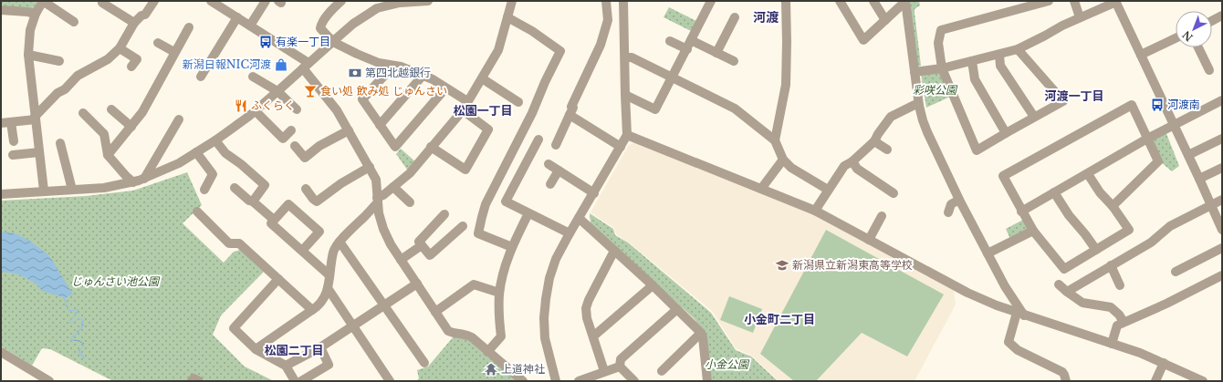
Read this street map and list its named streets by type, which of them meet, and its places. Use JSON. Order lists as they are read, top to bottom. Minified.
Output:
{"districts":["河渡","河渡一丁目","松園一丁目","小金町二丁目","松園二丁目"],"parks":["彩咲公園","じゅんさい池公園","小金公園"],"places":{"bus stop":["有楽一丁目","河渡南"],"shop":["新潟日報NIC河渡"],"bank":["第四北越銀行"],"bar":["食い処 飲み処 じゅんさい"],"restaurant":["ふくらく"],"school or university":["新潟県立新潟東高等学校"],"temple":["上道神社"]},"north":"bottom left"}
